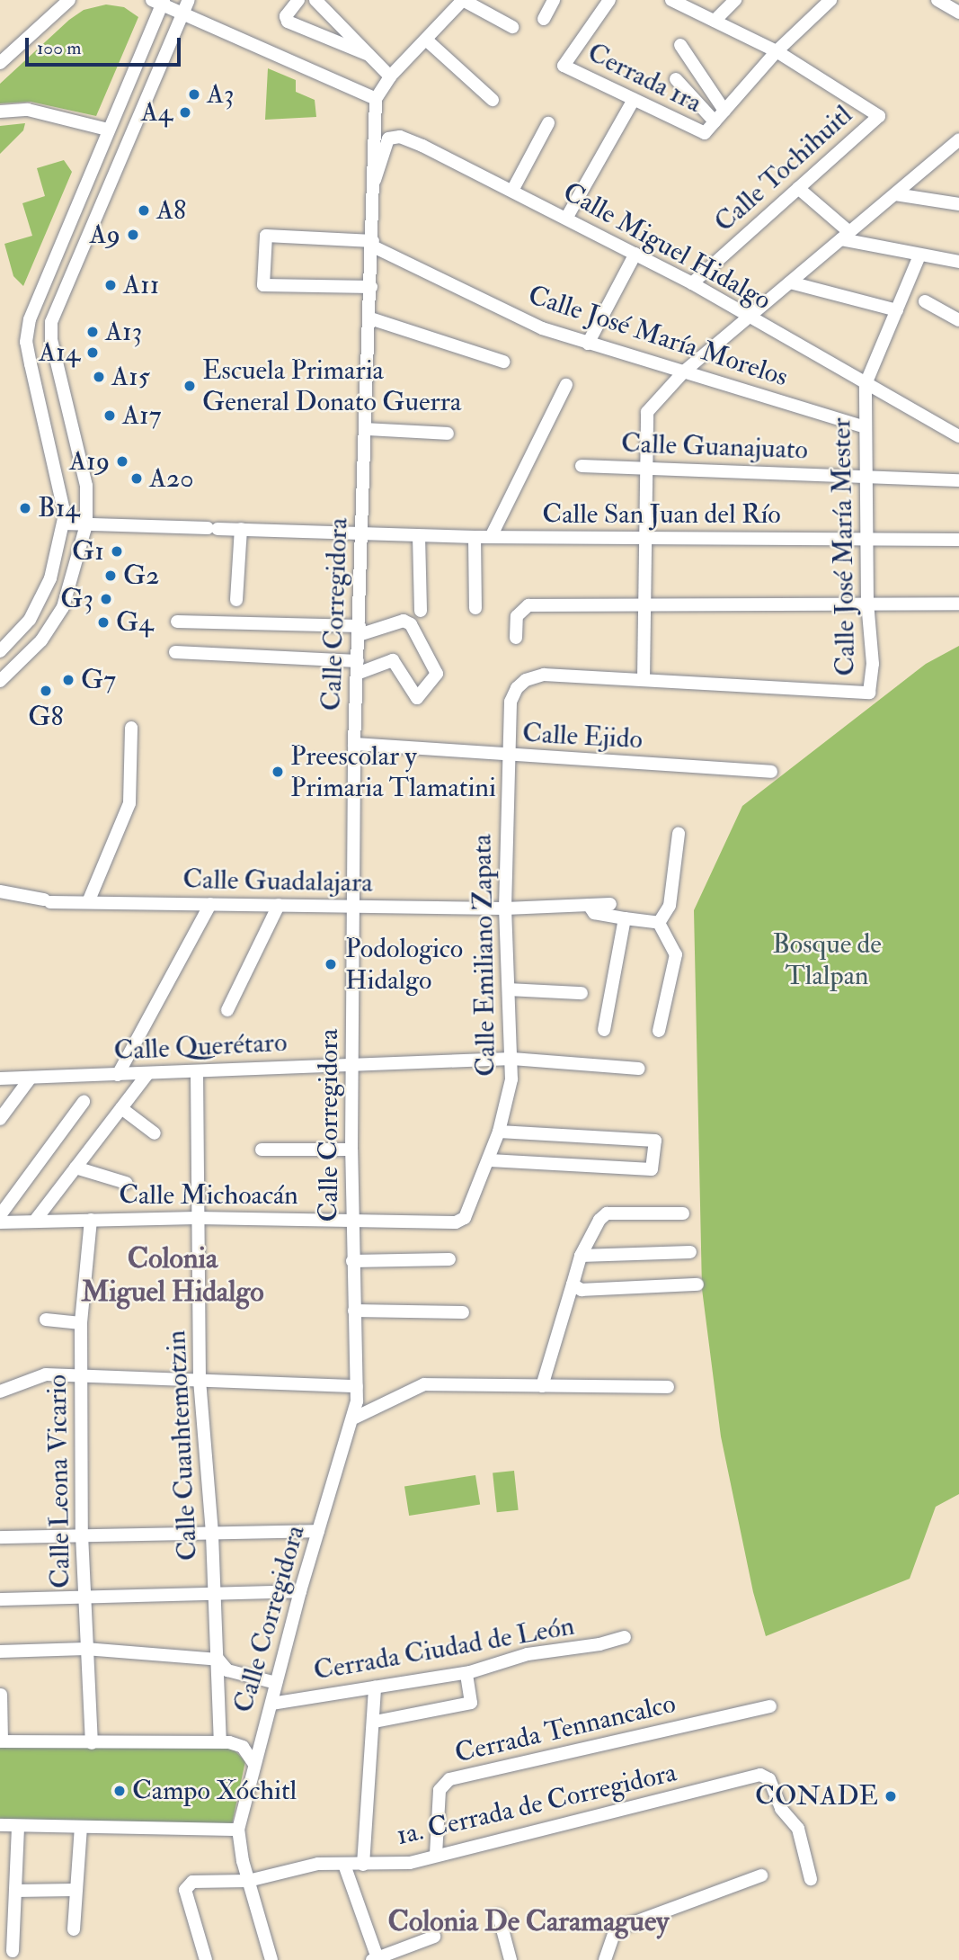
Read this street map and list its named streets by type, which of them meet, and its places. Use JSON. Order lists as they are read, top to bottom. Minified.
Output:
{"streets":{"street":["Cerrada 1ra","Calle Tochihuitl","Calle Miguel Hidalgo","Calle José María Morelos","Calle Guanajuato","Calle San Juan del Río","Calle José María Mester","Calle Corregidora","Calle Ejido","Calle Guadalajara","Calle Emiliano Zapata","Calle Querétaro","Calle Michoacán","Calle Cuauhtemotzin","Calle Leona Vicario","Cerrada Ciudad de León","Cerrada Tennancalco","1a. Cerrada de Corregidora"]},"crossings":[["Calle Tochihuitl","Calle Miguel Hidalgo"],["Calle Miguel Hidalgo","Calle José María Mester"],["Calle Miguel Hidalgo","Calle Corregidora"],["Calle José María Morelos","Calle José María Mester"],["Calle José María Morelos","Calle Corregidora"],["Calle Guanajuato","Calle José María Mester"],["Calle San Juan del Río","Calle José María Mester"],["Calle San Juan del Río","Calle Corregidora"],["Calle José María Mester","Calle Emiliano Zapata"],["Calle Corregidora","Calle Ejido"],["Calle Corregidora","Calle Guadalajara"],["Calle Corregidora","Calle Querétaro"],["Calle Corregidora","Calle Michoacán"],["Calle Corregidora","Cerrada Ciudad de León"],["Calle Corregidora","1a. Cerrada de Corregidora"],["Calle Ejido","Calle Emiliano Zapata"],["Calle Guadalajara","Calle Emiliano Zapata"],["Calle Emiliano Zapata","Calle Querétaro"],["Calle Emiliano Zapata","Calle Michoacán"],["Calle Querétaro","Calle Cuauhtemotzin"],["Calle Michoacán","Calle Cuauhtemotzin"],["Calle Michoacán","Calle Leona Vicario"],["Cerrada Tennancalco","1a. Cerrada de Corregidora"]],"districts":["Colonia Miguel Hidalgo","Colonia De Caramaguey"],"parks":["Bosque de Tlalpan"],"places":["A3","A4","A8","A9","A11","A13","A14","A15","Escuela Primaria General Donato Guerra","A17","A19","A20","B14","G1","G2","G3","G4","G7","G8","Preescolar y Primaria Tlamatini","Podologico Hidalgo","Campo Xóchitl","CONADE"],"scale_bar":"100 m"}
